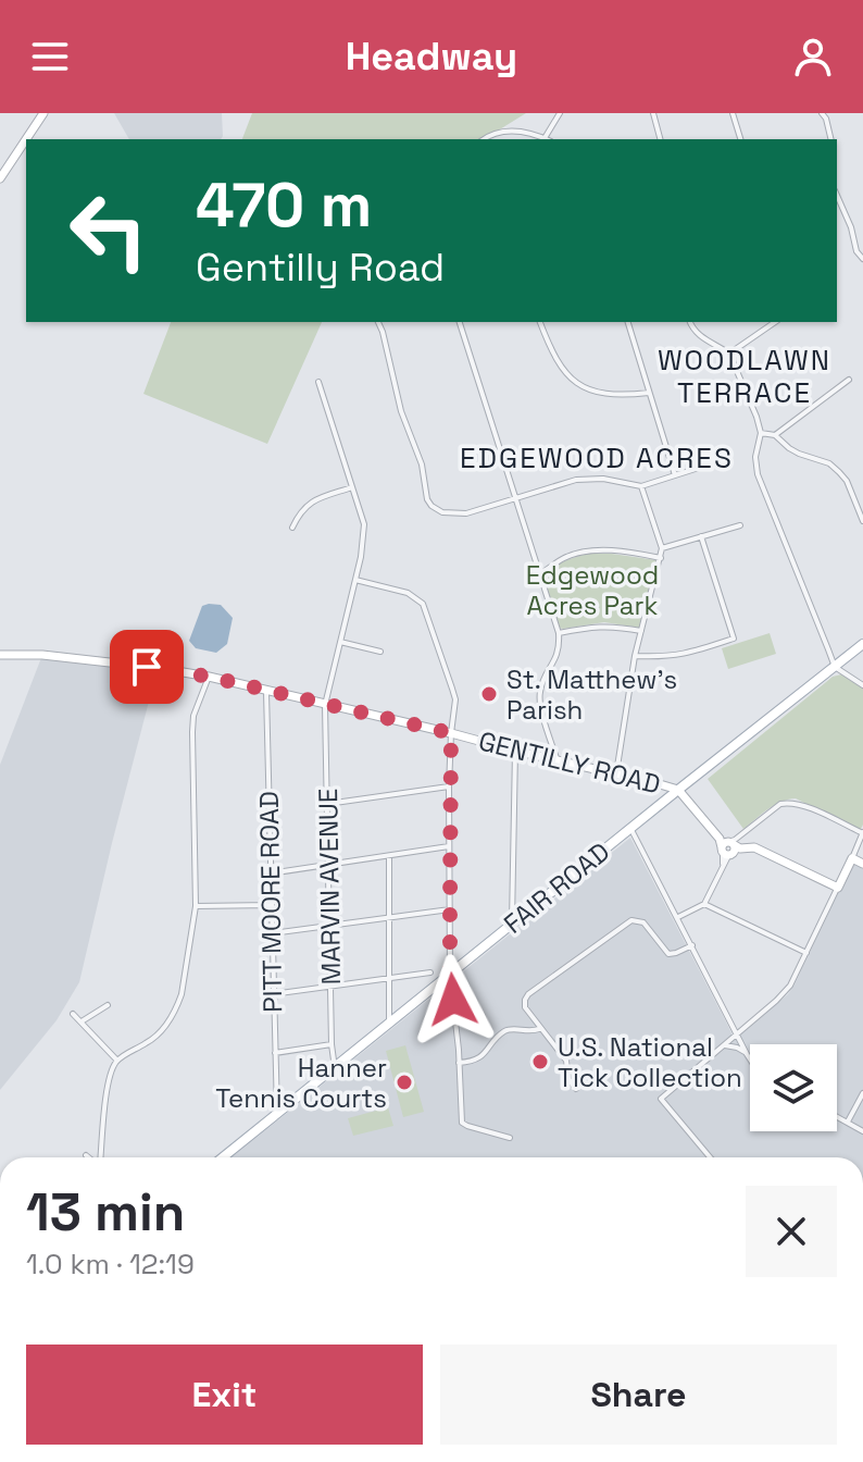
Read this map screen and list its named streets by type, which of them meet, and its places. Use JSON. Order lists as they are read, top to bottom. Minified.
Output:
{"streets":{"main road":["FAIR ROAD"],"street":["GENTILLY ROAD","MARVIN AVENUE","PITT MOORE ROAD"]},"crossings":[["GENTILLY ROAD","MARVIN AVENUE"],["GENTILLY ROAD","FAIR ROAD"],["GENTILLY ROAD","PITT MOORE ROAD"],["MARVIN AVENUE","FAIR ROAD"],["FAIR ROAD","PITT MOORE ROAD"]],"districts":["WOODLAWN TERRACE","EDGEWOOD ACRES"],"parks":["Edgewood Acres Park"],"places":["St. Matthew's Parish","U.S. National Tick Collection","Hanner Tennis Courts"],"page":{"header":"Headway","turn":["470 m","Gentilly Road"],"heading":["13 min","1.0 km · 12:19"],"buttons":["Exit","Share"]}}
